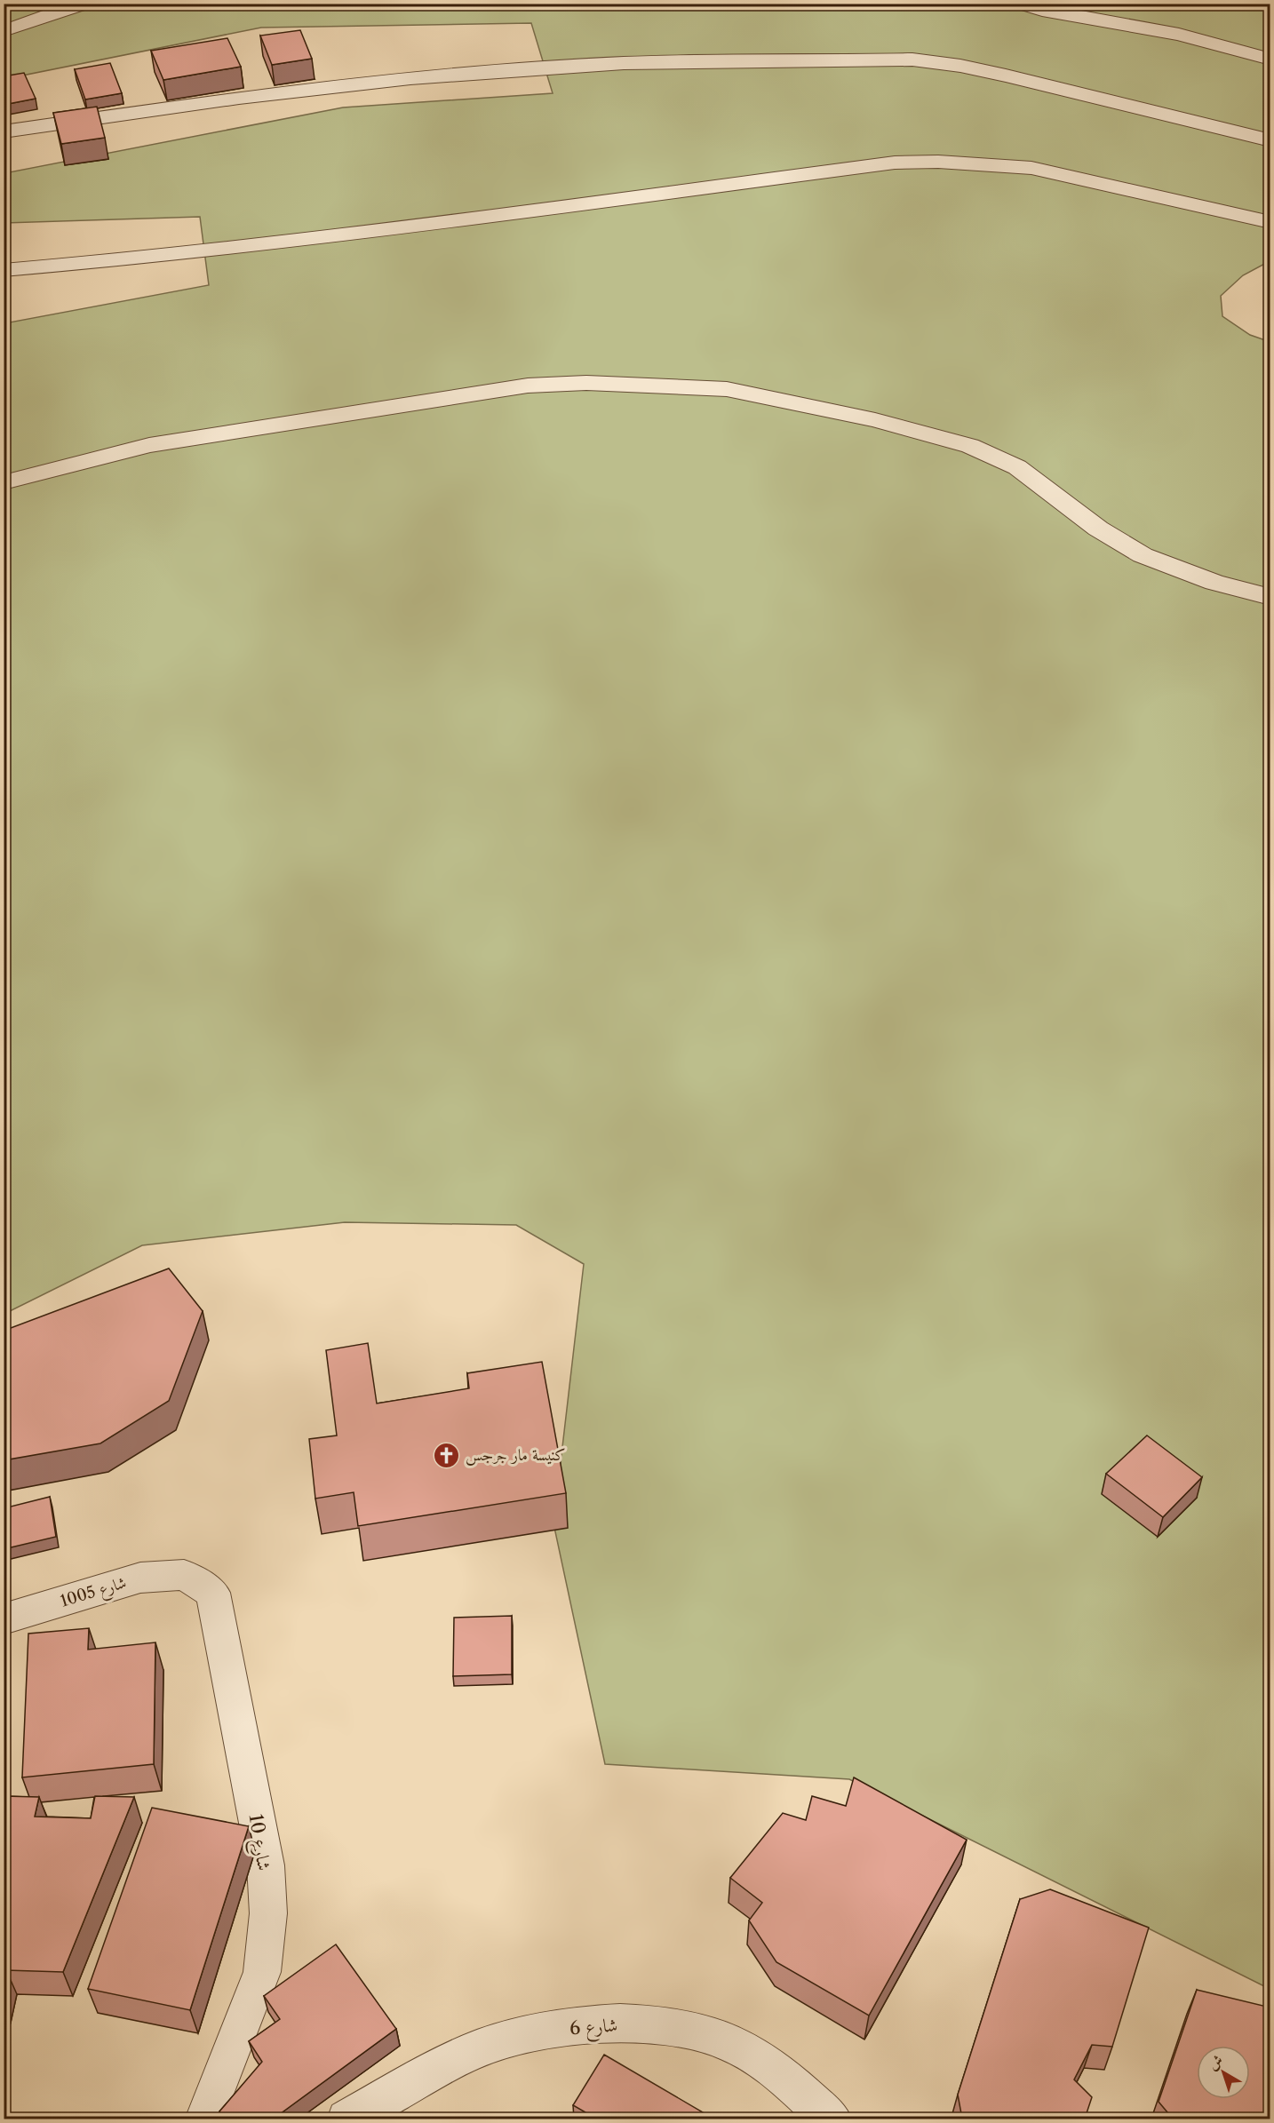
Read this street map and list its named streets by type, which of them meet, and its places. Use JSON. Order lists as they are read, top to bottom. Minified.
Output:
{"streets":{"street":["شارع 1005","شارع 10","شارع 6"]},"crossings":[["شارع 1005","شارع 10"]],"places":{"church":["كنيسة مار جرجس"]},"north":"top left"}
